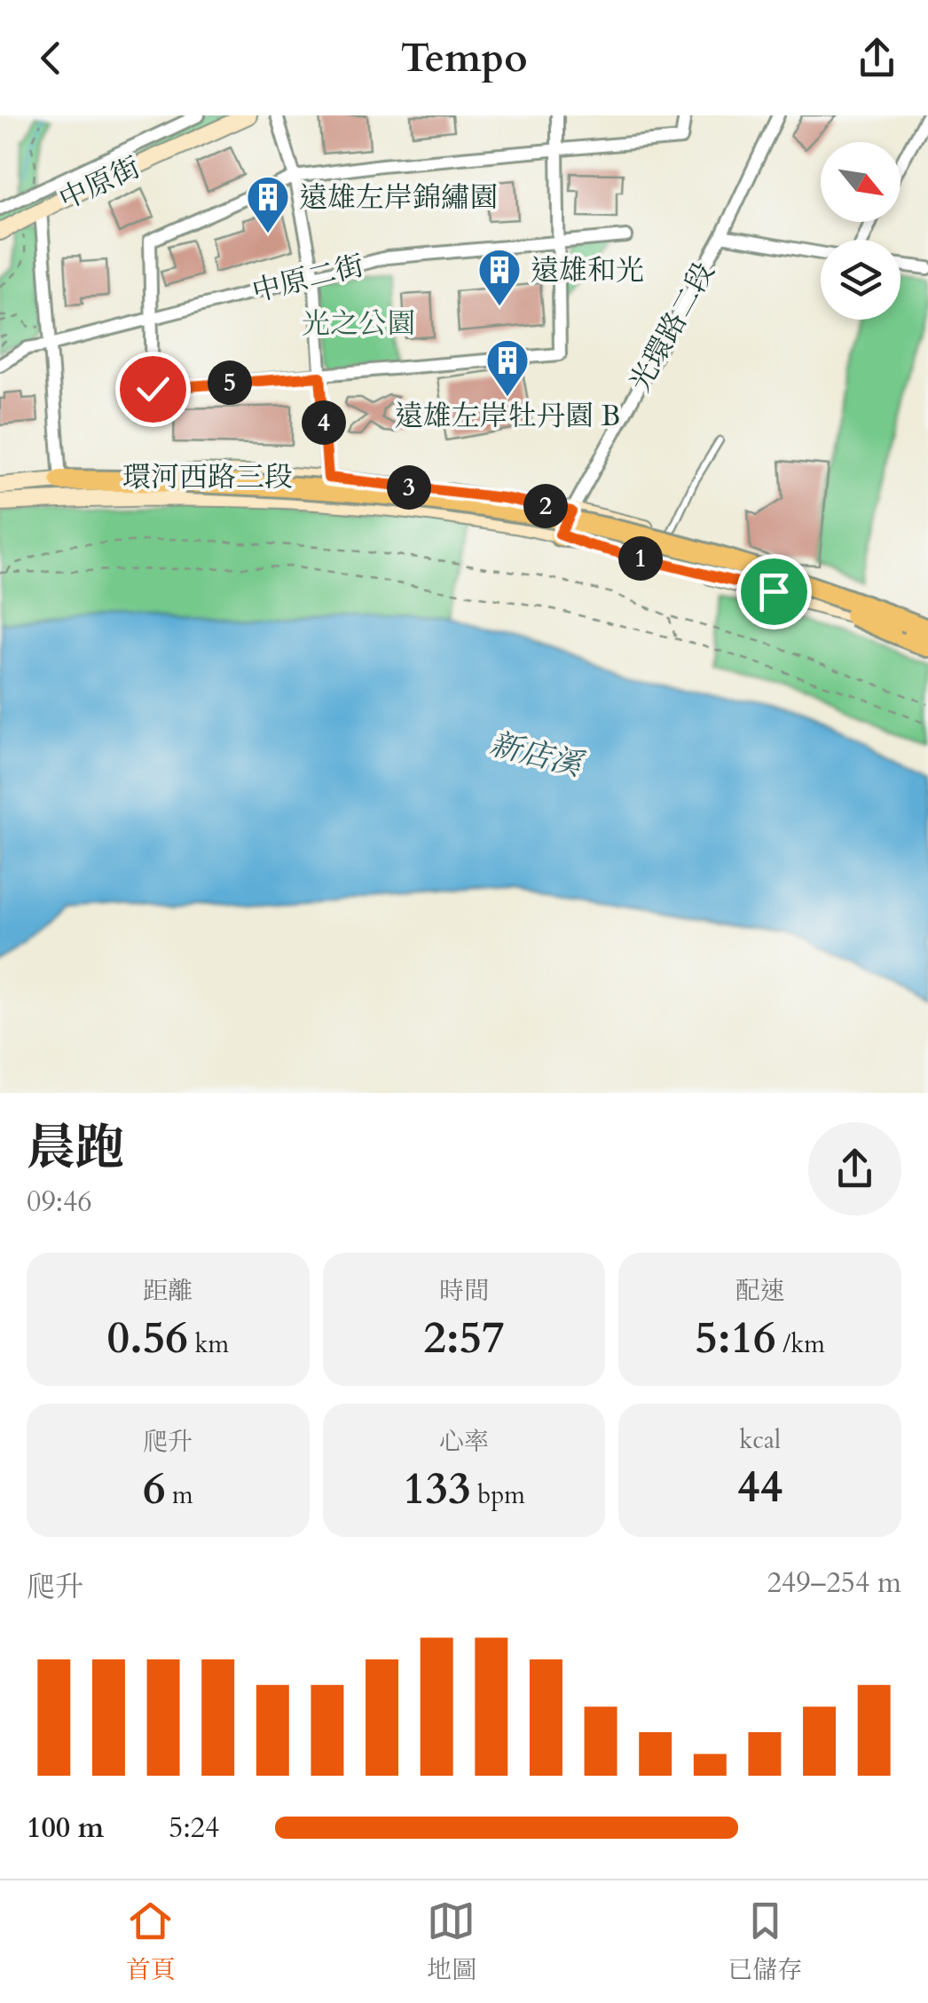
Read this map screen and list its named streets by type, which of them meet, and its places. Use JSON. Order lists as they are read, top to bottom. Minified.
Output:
{"streets":{"main road":["中原街","環河西路三段"],"street":["中原二街","光環路二段"]},"crossings":[["光環路二段","環河西路三段"]],"water":["新店溪"],"parks":["光之公園"],"places":{"building":["遠雄左岸錦繡園","遠雄和光","遠雄左岸牡丹園 B"]},"north":"bottom right","page":{"header":"Tempo","pins":["5","4","3","2","1"],"heading":["晨跑","09:46"],"stats":[["距離","0.56 km"],["時間","2:57"],["配速","5:16 /km"],["爬升","6 m"],["心率","133 bpm"],["kcal","44"]],"chart":["爬升","249–254 m"],"list":[{"name":"100 m","note":"5:24"}],"tabs":["首頁","地圖","已儲存"]}}
